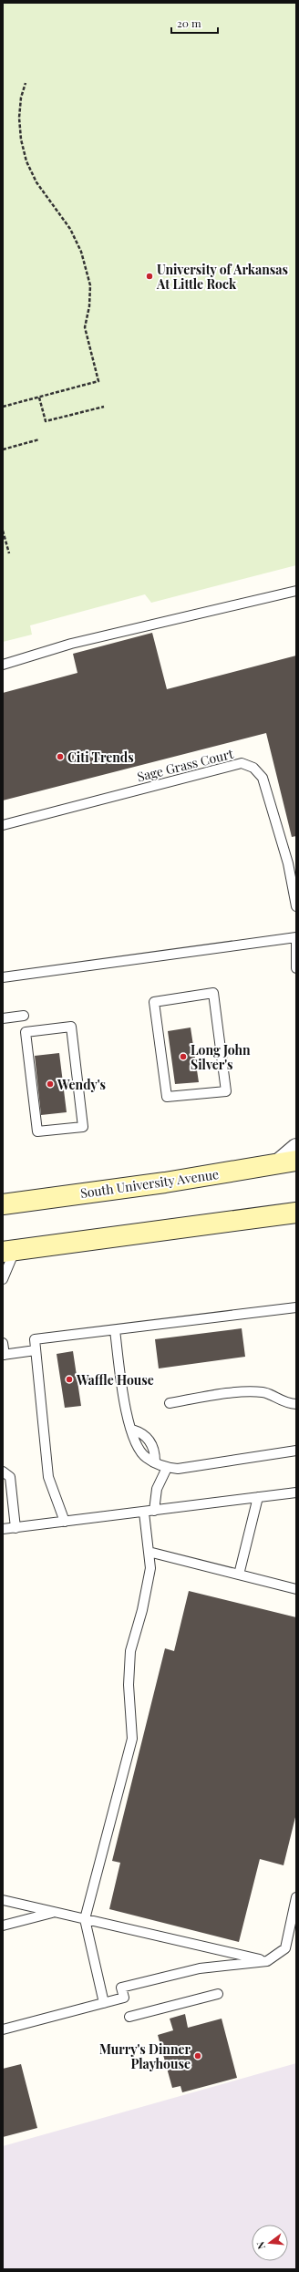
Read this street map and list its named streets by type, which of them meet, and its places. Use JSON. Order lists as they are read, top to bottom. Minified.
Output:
{"streets":{"main road":["South University Avenue"],"lane":["Sage Grass Court"]},"places":["University of Arkansas At Little Rock","Citi Trends","Long John Silver's","Wendy's","Waffle House","Murry's Dinner Playhouse"],"scale_bar":"20 m","north":"left"}
